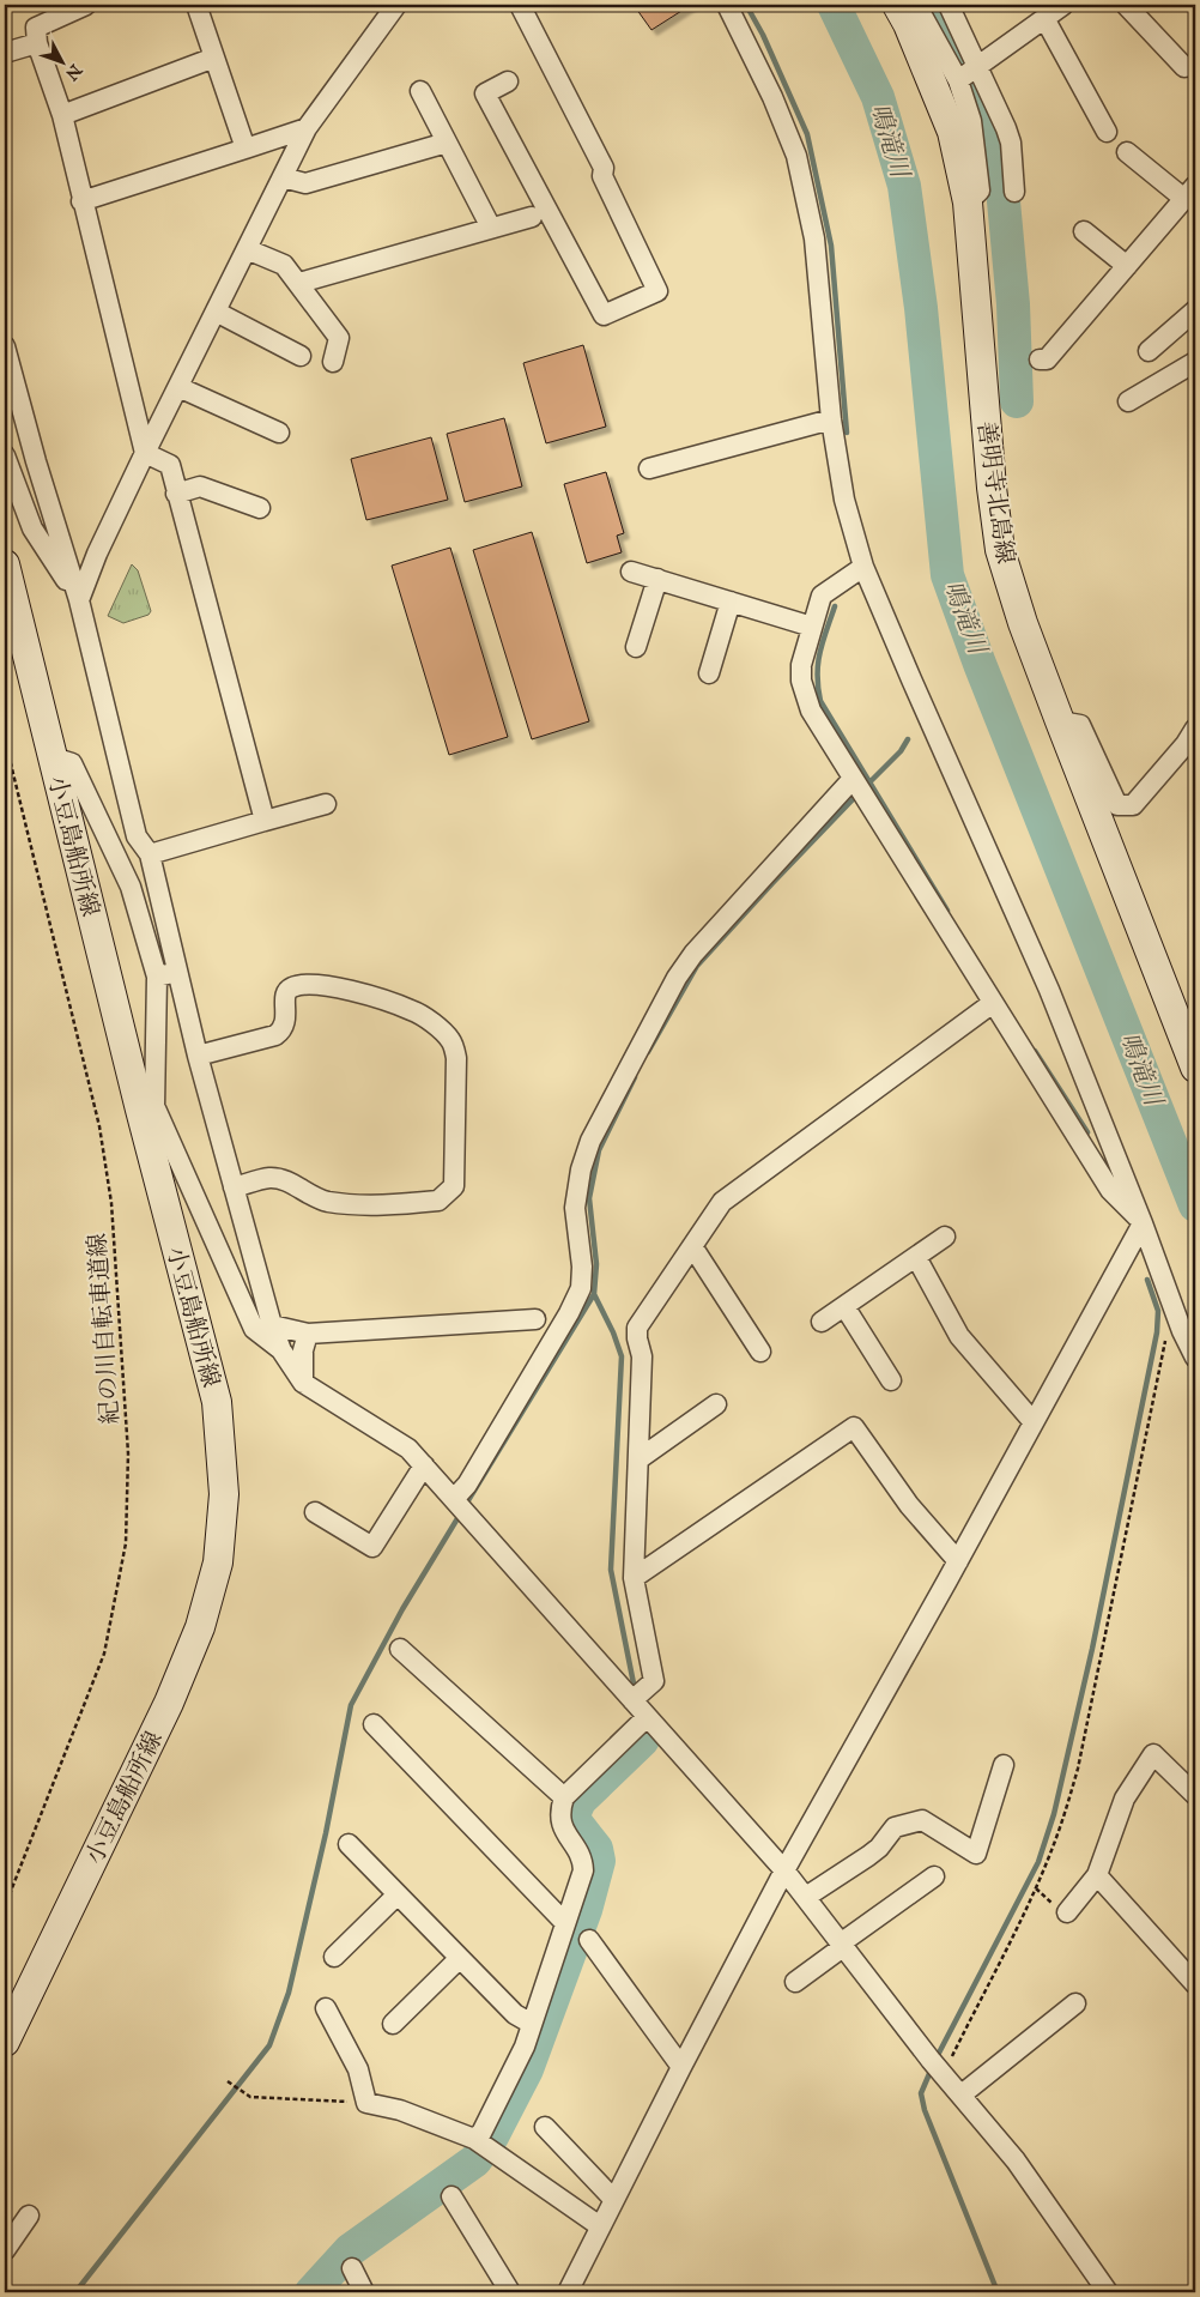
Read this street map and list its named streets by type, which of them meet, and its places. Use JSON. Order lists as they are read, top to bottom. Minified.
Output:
{"streets":{"main road":["善明寺北島線","小豆島船所線"],"path":["紀の川自転車道線"]},"water":["鳴滝川"],"north":"bottom right"}
